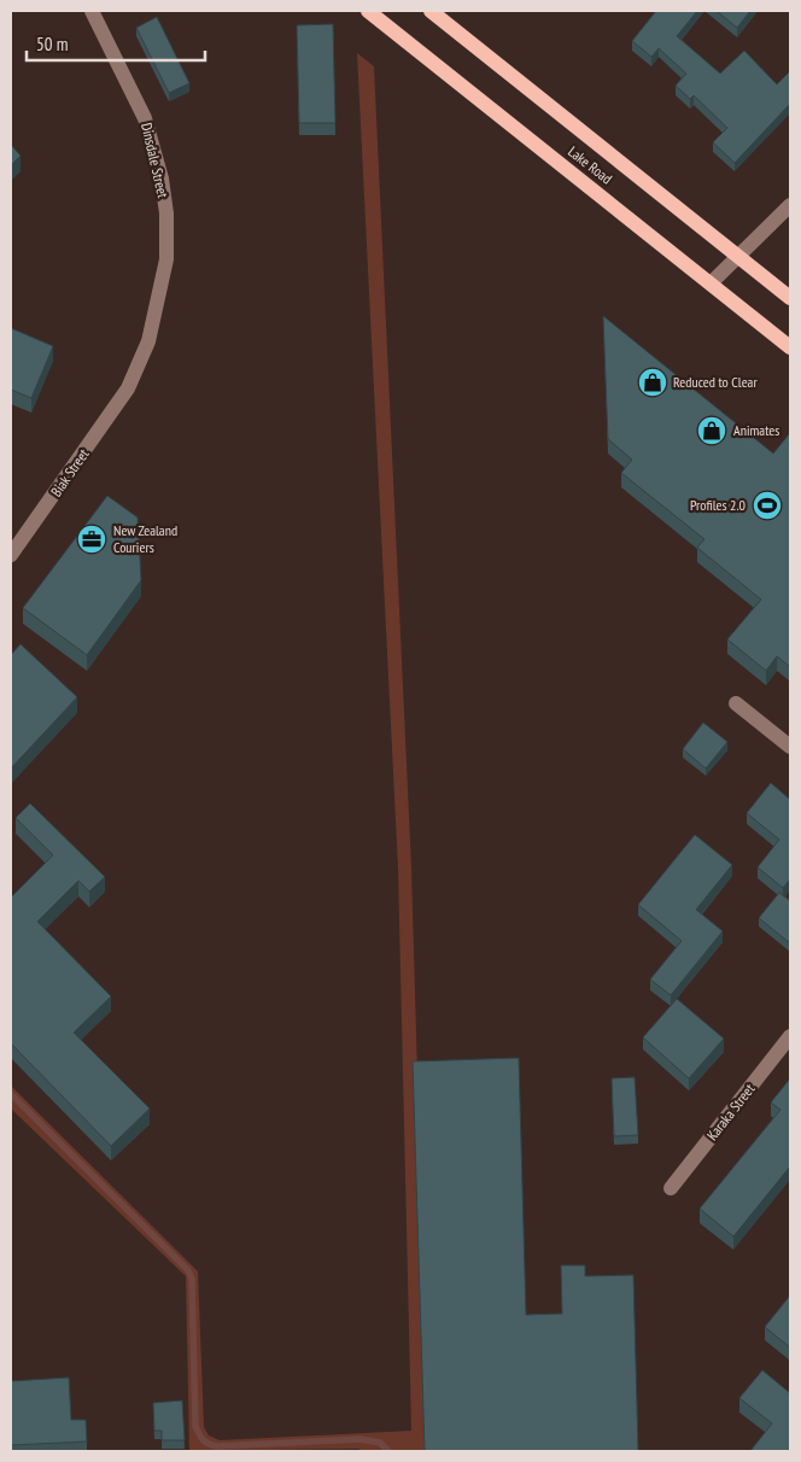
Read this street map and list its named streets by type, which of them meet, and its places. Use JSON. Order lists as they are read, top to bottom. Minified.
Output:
{"streets":{"main road":["Lake Road"],"street":["Dinsdale Street","Biak Street","Karaka Street"]},"crossings":[["Dinsdale Street","Biak Street"]],"places":{"shop":["Reduced to Clear","Animates"],"sports":["Profiles 2.0"],"office":["New Zealand Couriers"]},"scale_bar":"50 m"}
